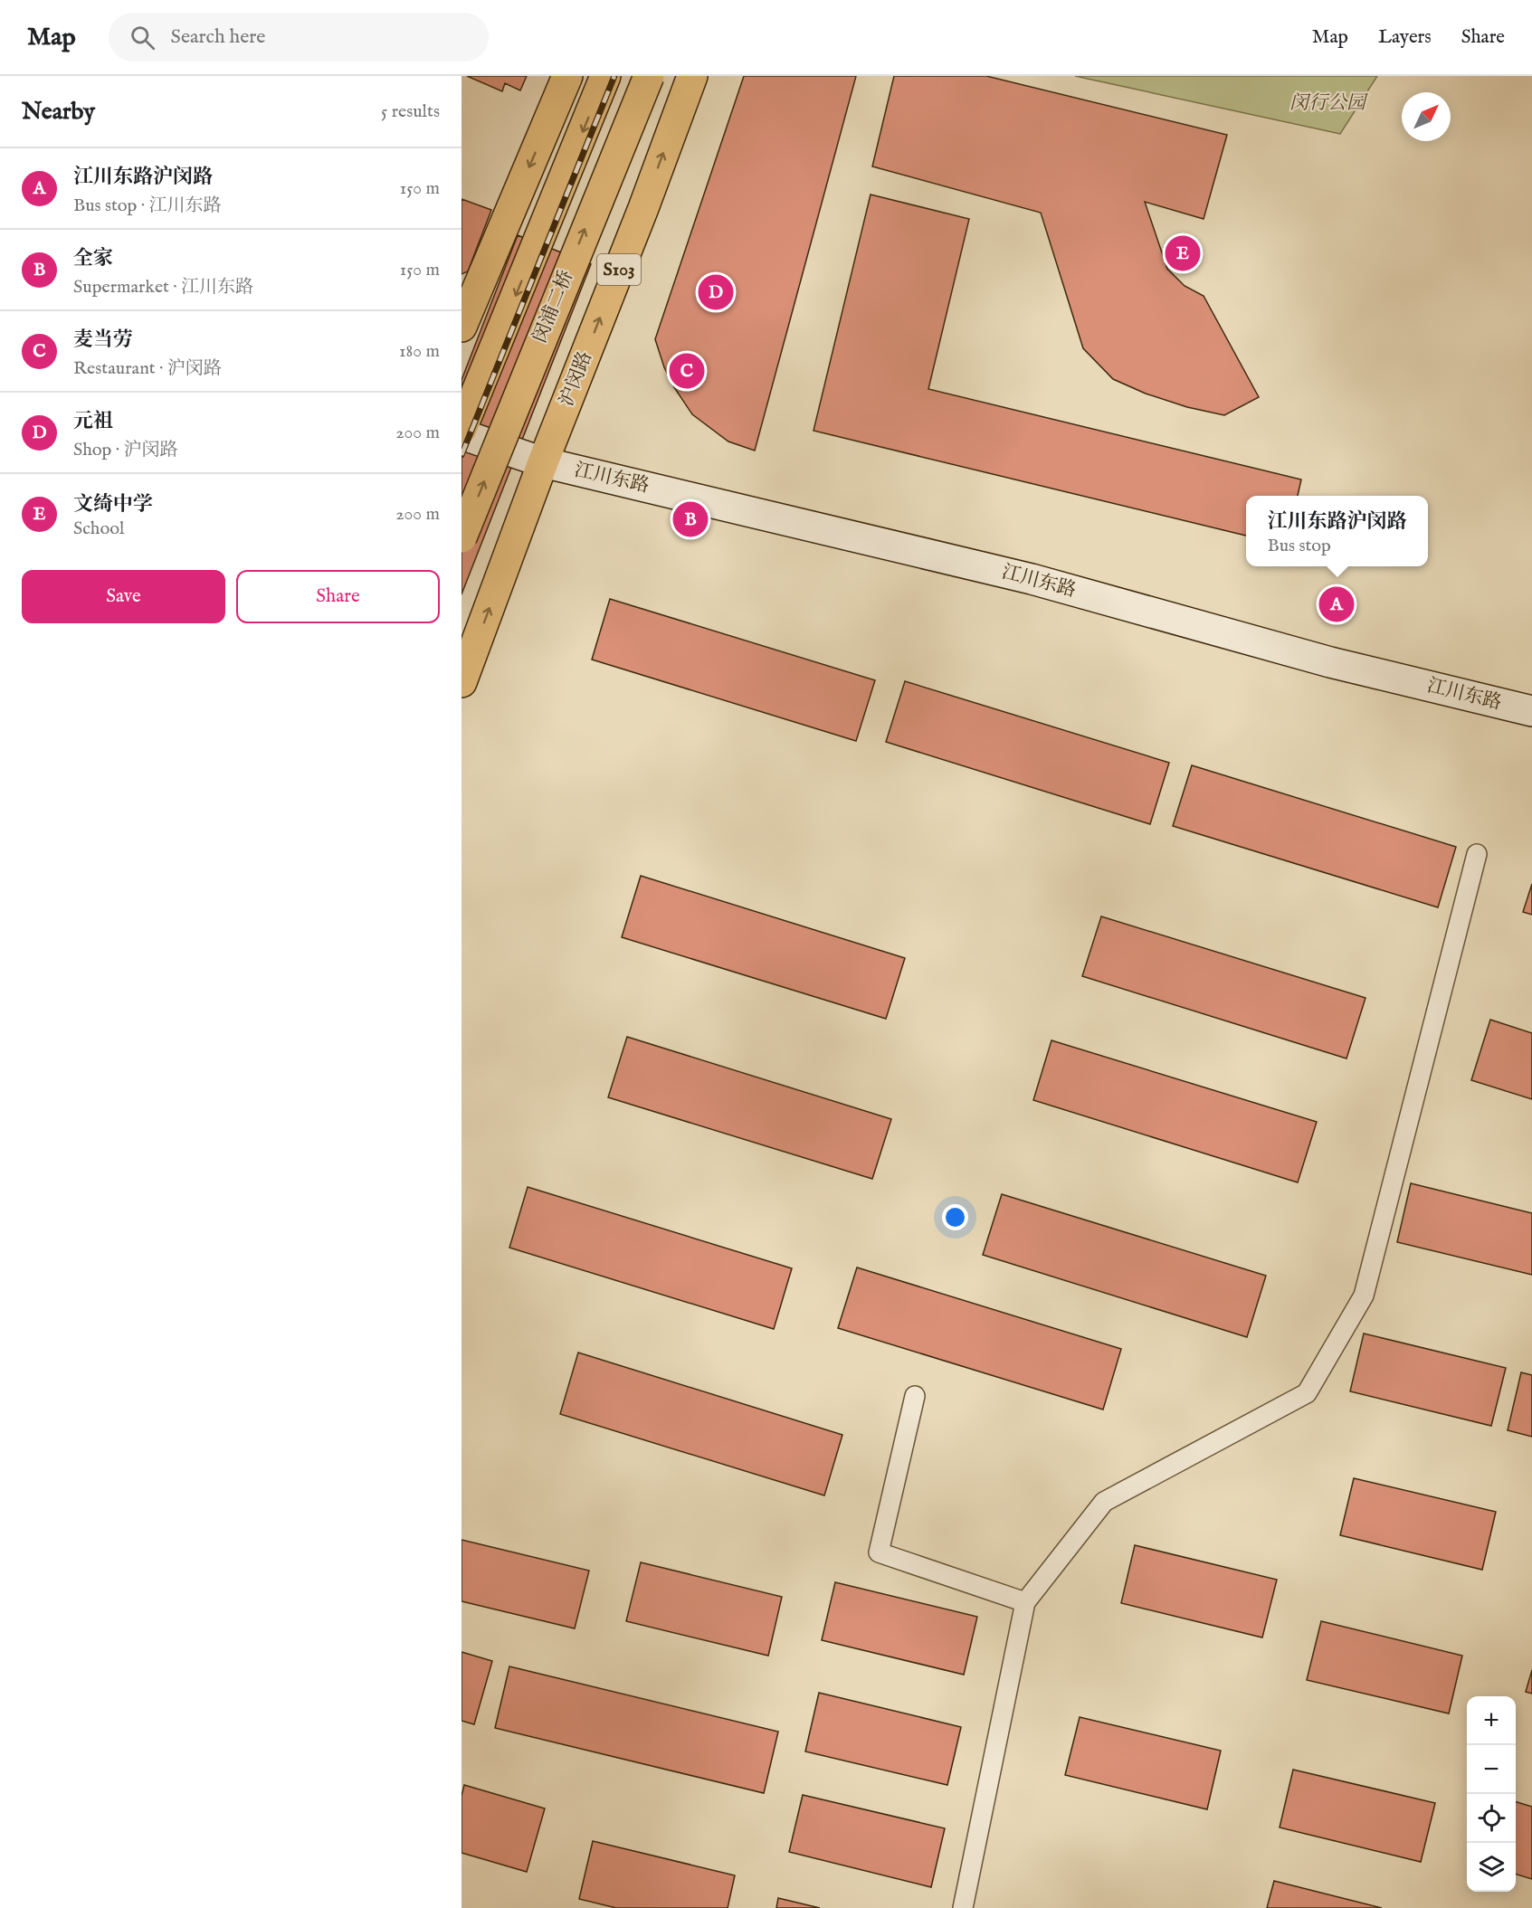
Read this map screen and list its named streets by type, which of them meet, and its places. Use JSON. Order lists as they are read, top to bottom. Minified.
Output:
{"streets":{"main road":["S103","闵浦二桥","沪闵路","江川东路"]},"crossings":[["沪闵路","江川东路"]],"parks":["闵行公园"],"north":"top right","page":{"header":"Map","search":"Search here","nav":["Map","Layers","Share"],"heading":["Nearby","5 results"],"list":[{"mark":"A","name":"江川东路沪闵路","note":"Bus stop · 江川东路","value":"150 m"},{"mark":"B","name":"全家","note":"Supermarket · 江川东路","value":"150 m"},{"mark":"C","name":"麦当劳","note":"Restaurant · 沪闵路","value":"180 m"},{"mark":"D","name":"元祖","note":"Shop · 沪闵路","value":"200 m"},{"mark":"E","name":"文绮中学","note":"School","value":"200 m"}],"pins":["E","D","C","B","A"],"popup":["江川东路沪闵路","Bus stop"],"buttons":["Save","Share"],"map_buttons":["+","−"]}}
